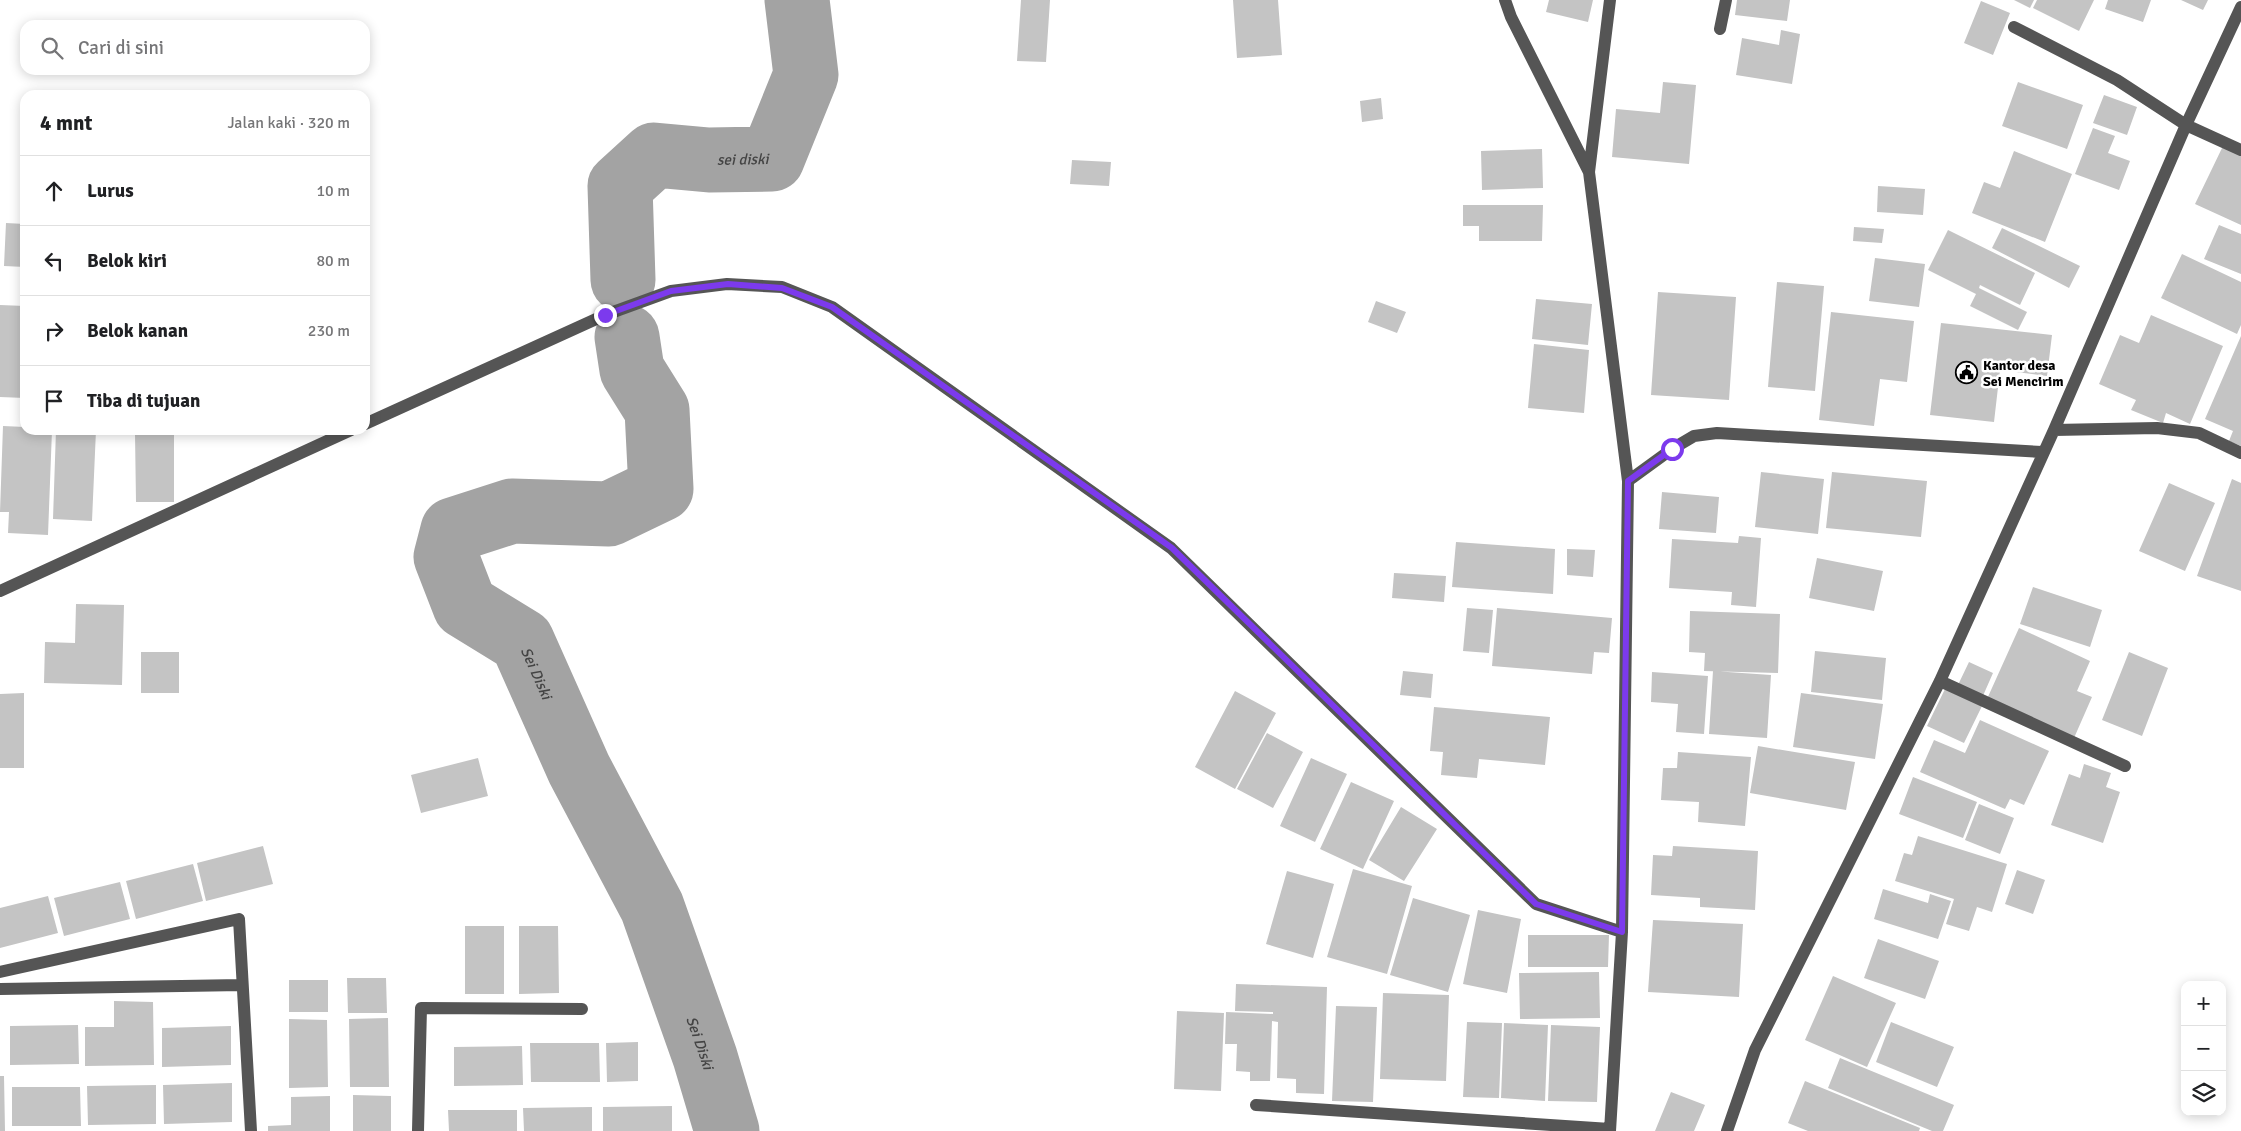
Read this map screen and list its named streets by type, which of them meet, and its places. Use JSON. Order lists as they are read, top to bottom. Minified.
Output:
{"water":["sei diski","Sei Diski"],"places":{"public building":["Kantor desa Sei Mencirim"]},"page":{"search":"Cari di sini","heading":["4 mnt","Jalan kaki · 320 m"],"list":[["Lurus","10 m"],["Belok kiri","80 m"],["Belok kanan","230 m"],"Tiba di tujuan"],"map_buttons":["+","−"]}}
